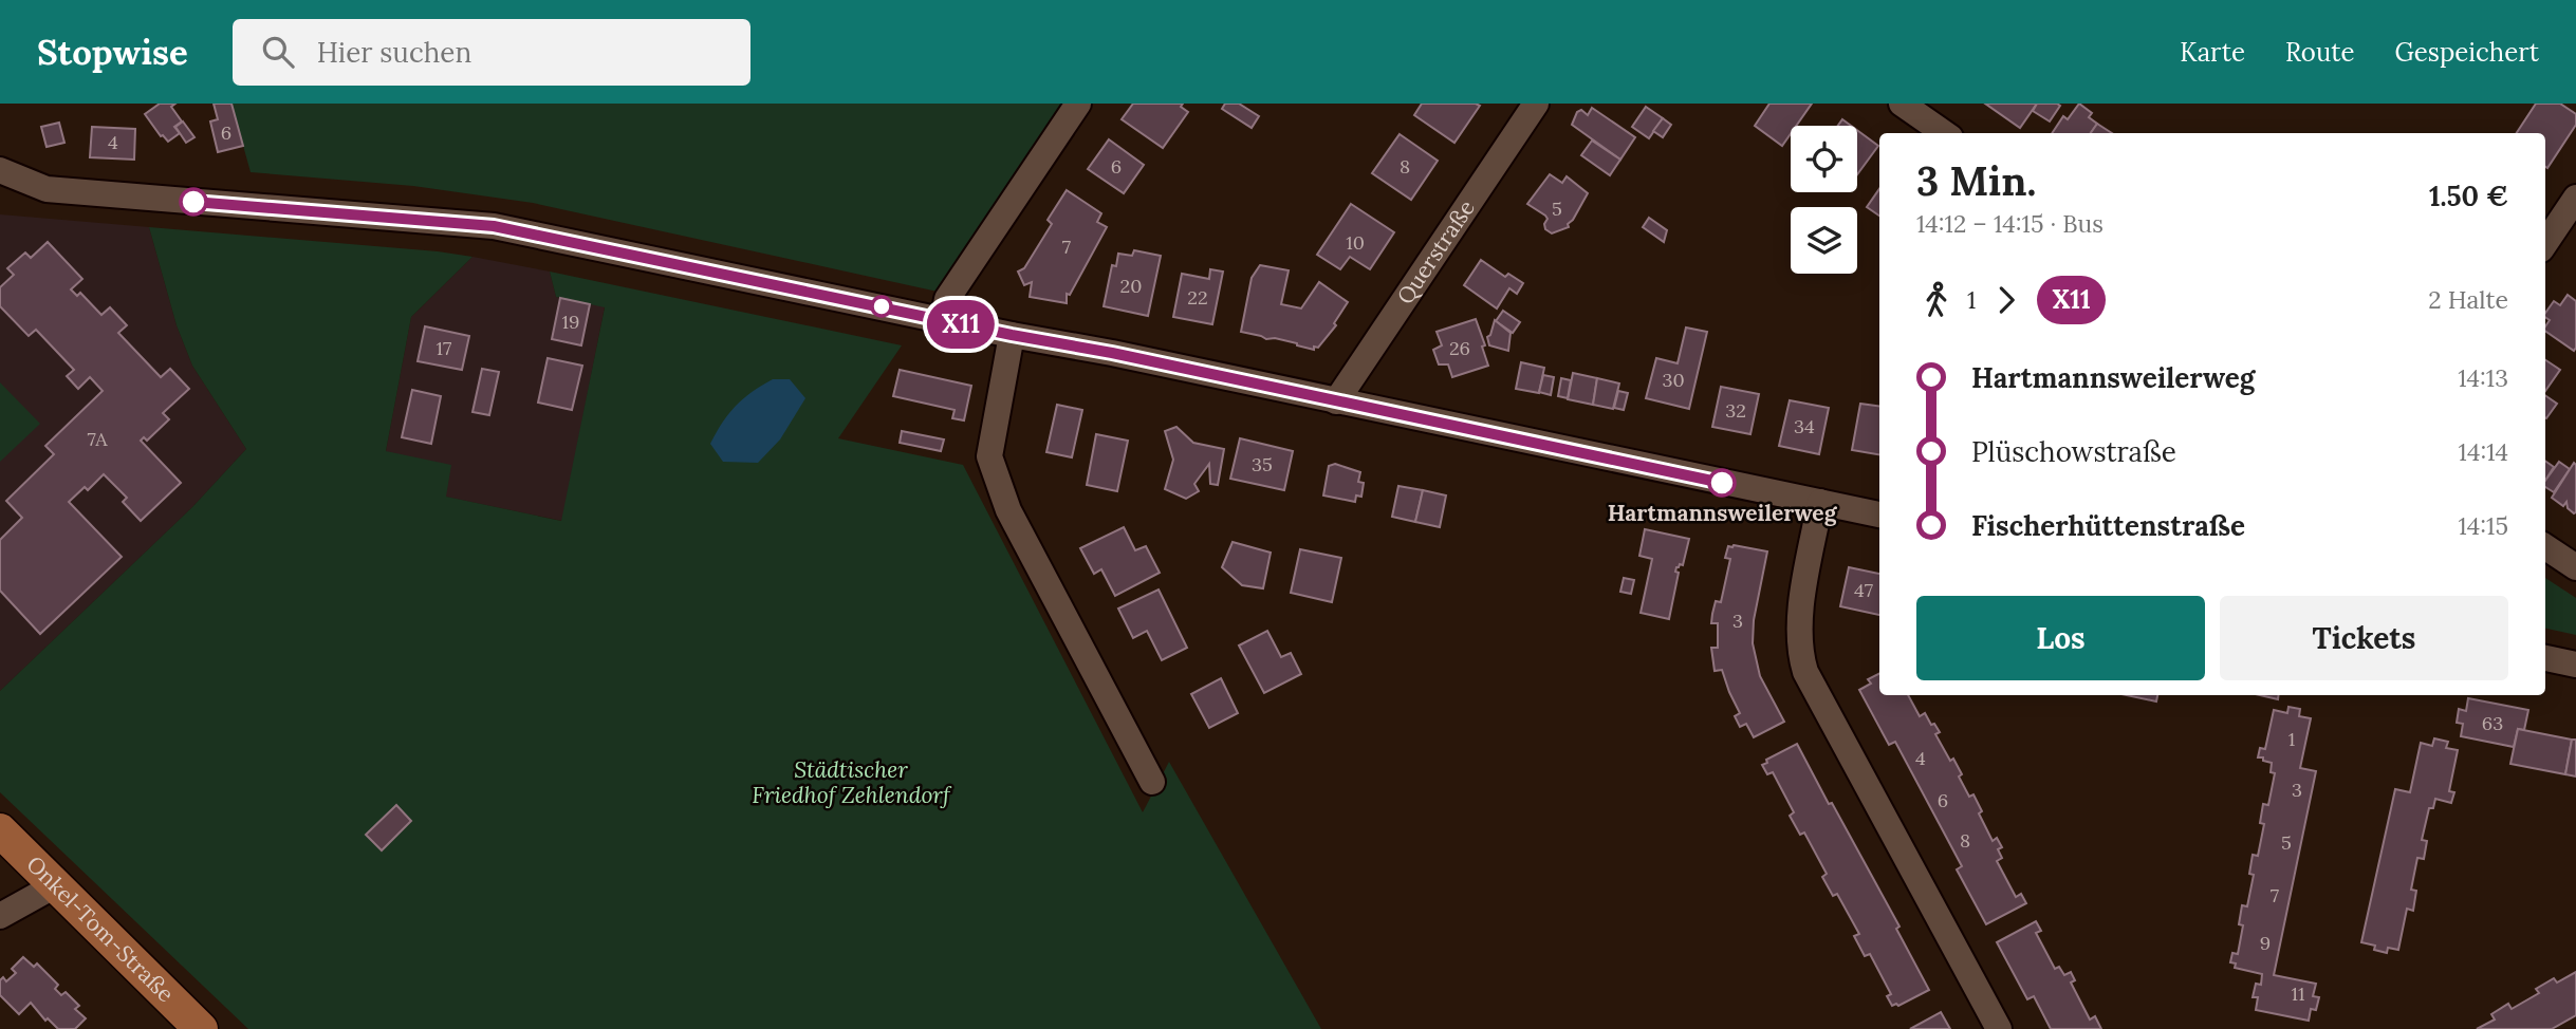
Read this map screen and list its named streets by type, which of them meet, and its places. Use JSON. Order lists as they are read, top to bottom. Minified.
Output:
{"streets":{"main road":["Onkel-Tom-Straße"],"street":["Querstraße"]},"parks":["Städtischer Friedhof Zehlendorf"],"places":["Hartmannsweilerweg"],"lines":["bus line X11"],"house_numbers":["6","4","6","8","5","10","7","20","22","19","17","26","30","32","34","7A","35","47","3","63","1","4","3","6","8","5","7","9","11"],"page":{"header":"Stopwise","search":"Hier suchen","nav":["Karte","Route","Gespeichert"],"on_map":"X11","heading":["3 Min.","14:12 – 14:15 · Bus","1.50 €"],"legs":["1","X11","2 Halte"],"list":[{"name":"Hartmannsweilerweg","value":"14:13"},{"name":"Plüschowstraße","value":"14:14"},{"name":"Fischerhüttenstraße","value":"14:15"}],"buttons":["Los","Tickets"]}}
